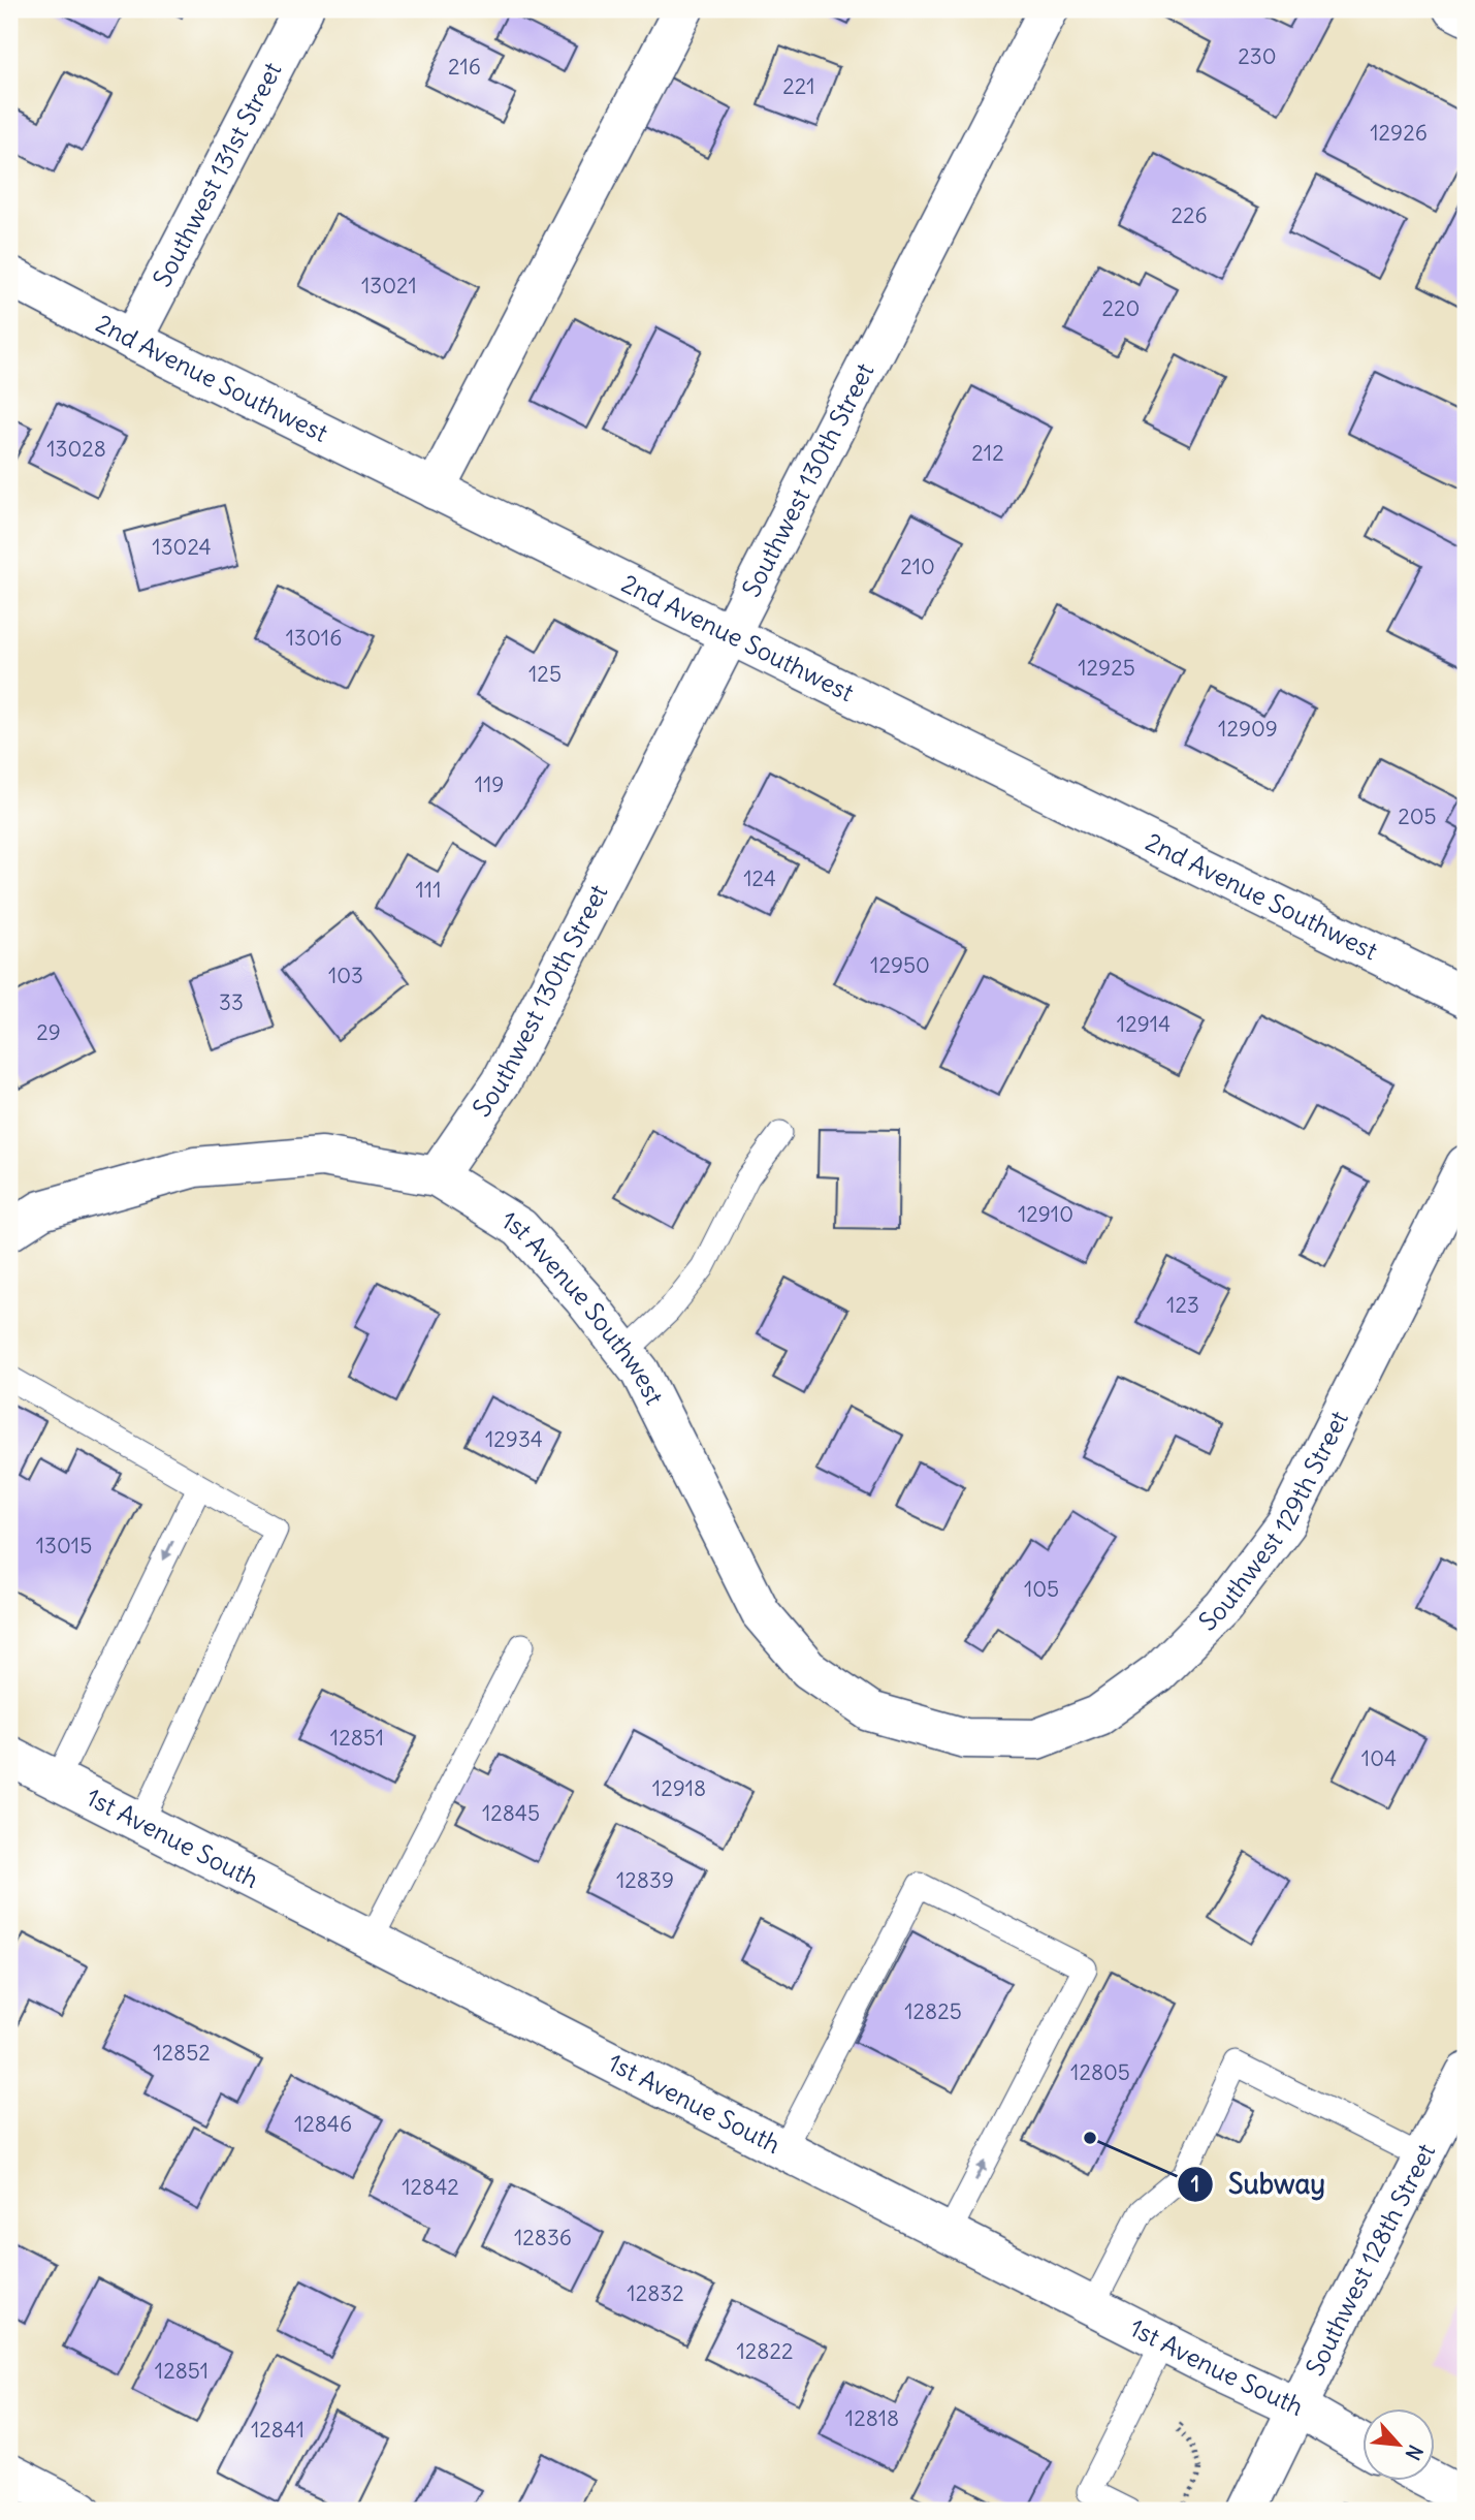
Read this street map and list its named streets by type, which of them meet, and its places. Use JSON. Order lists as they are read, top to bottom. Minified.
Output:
{"streets":{"street":["Southwest 131st Street","2nd Avenue Southwest","Southwest 130th Street","1st Avenue Southwest","Southwest 129th Street","1st Avenue South","Southwest 128th Street"]},"crossings":[["Southwest 131st Street","2nd Avenue Southwest"],["2nd Avenue Southwest","Southwest 130th Street"],["Southwest 130th Street","1st Avenue Southwest"],["1st Avenue Southwest","Southwest 129th Street"],["1st Avenue South","Southwest 128th Street"]],"places":["Subway"],"house_numbers":["230","216","221","12926","226","13021","220","13028","212","13024","210","13016","12925","125","12909","119","205","124","111","12950","103","33","12914","29","12910","123","12934","13015","105","12851","104","12918","12845","12839","12825","12852","12805","12846","12842","12836","12832","12822","12851","12818","12841"],"north":"bottom right"}
